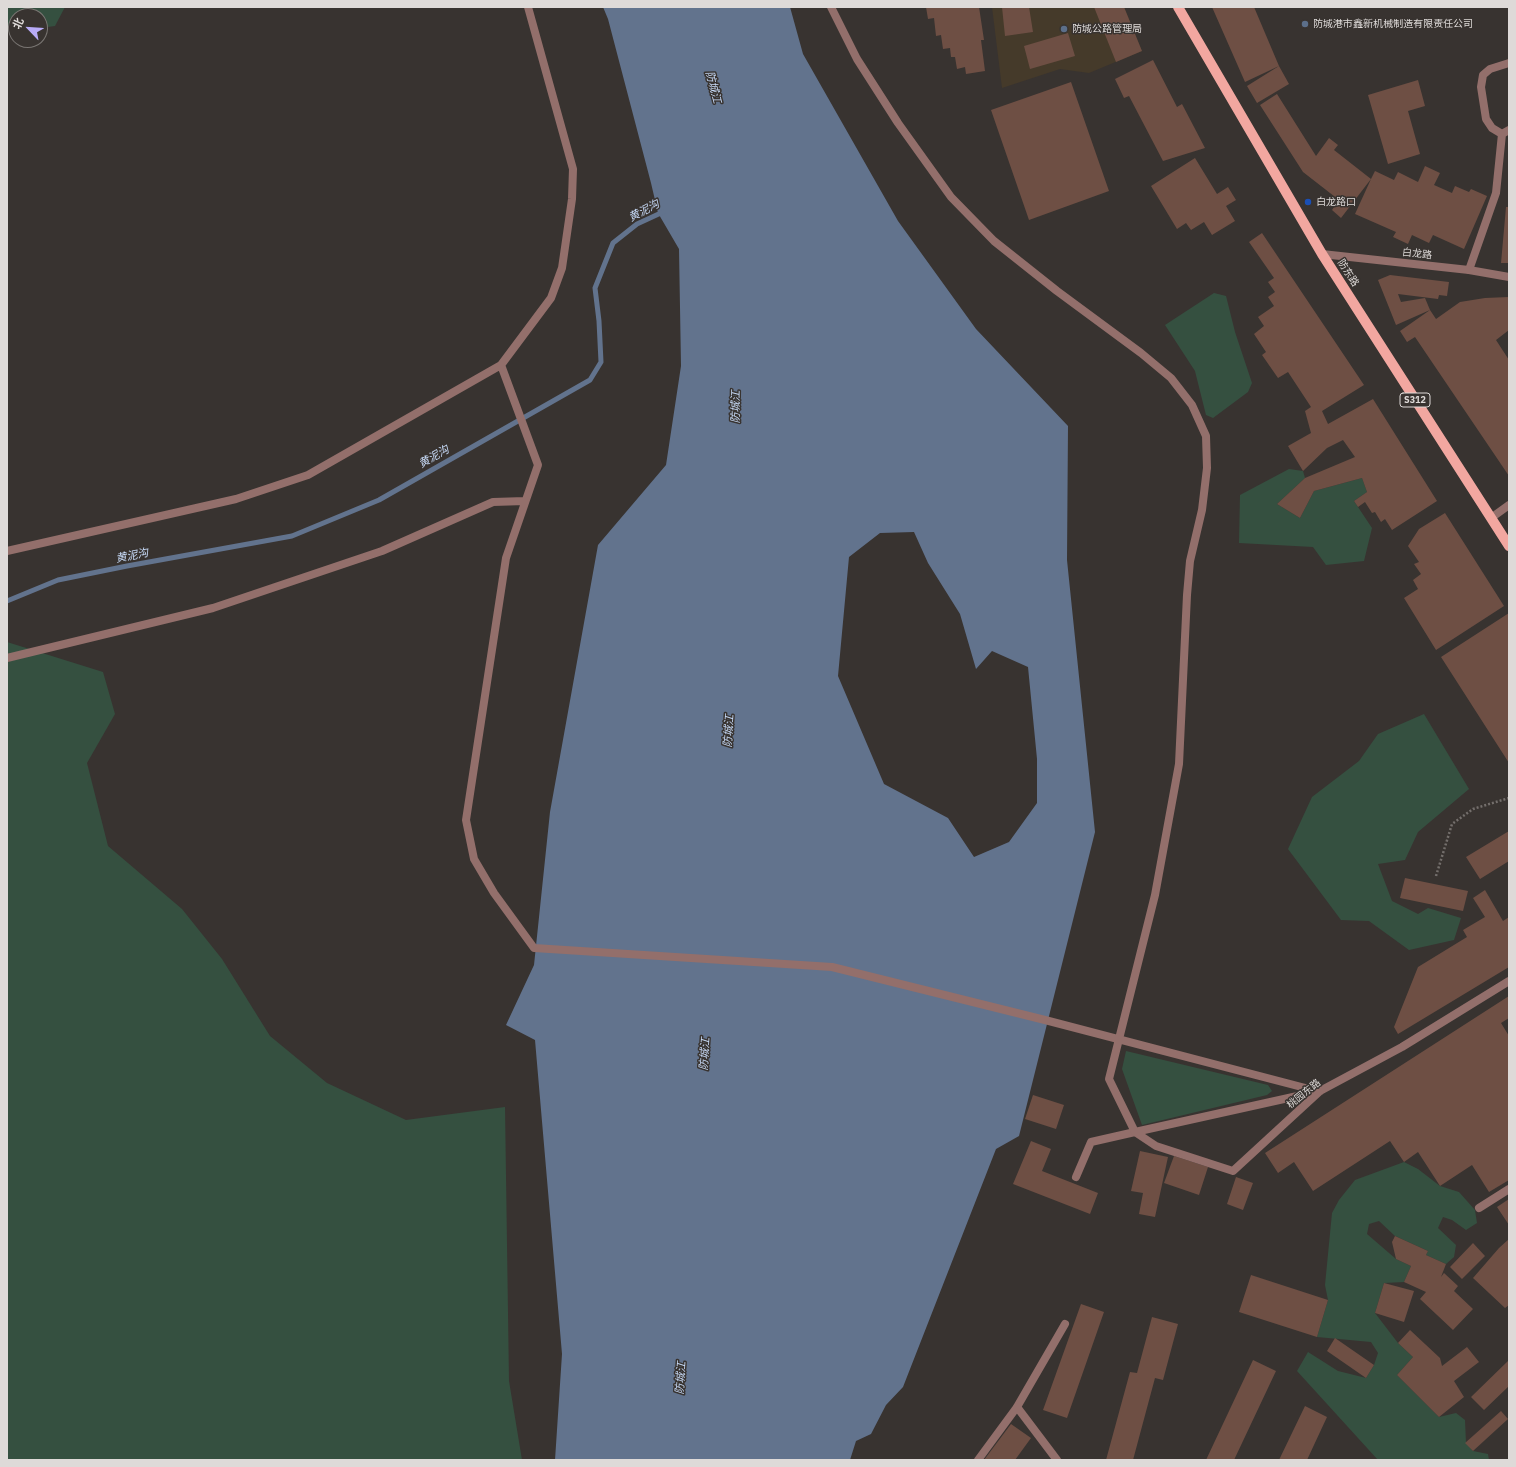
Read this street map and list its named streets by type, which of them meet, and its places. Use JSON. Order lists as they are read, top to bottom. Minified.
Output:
{"streets":{"main road":["防东路","S312"],"street":["白龙路","桃园东路"]},"crossings":[["白龙路","防东路"]],"water":["防城江","黄泥沟"],"places":["防城港市鑫新机械制造有限责任公司","防城公路管理局","白龙路口"],"north":"top left"}
